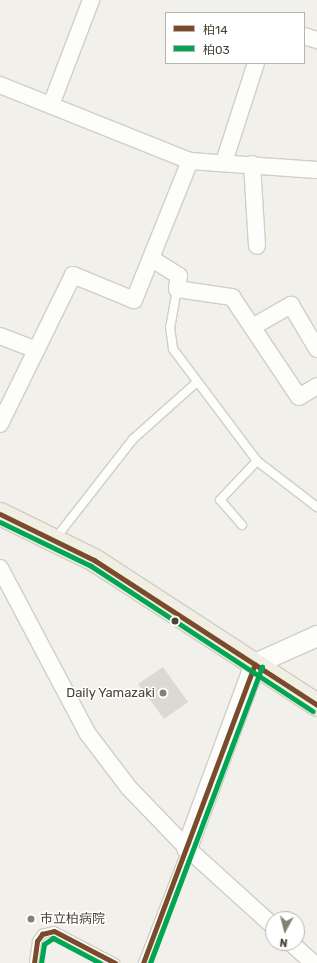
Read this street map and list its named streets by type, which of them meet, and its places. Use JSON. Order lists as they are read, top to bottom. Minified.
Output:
{"places":["Daily Yamazaki","市立柏病院"],"lines":["transit line 柏14","transit line 柏03"],"legend":["柏14","柏03"],"north":"bottom"}
